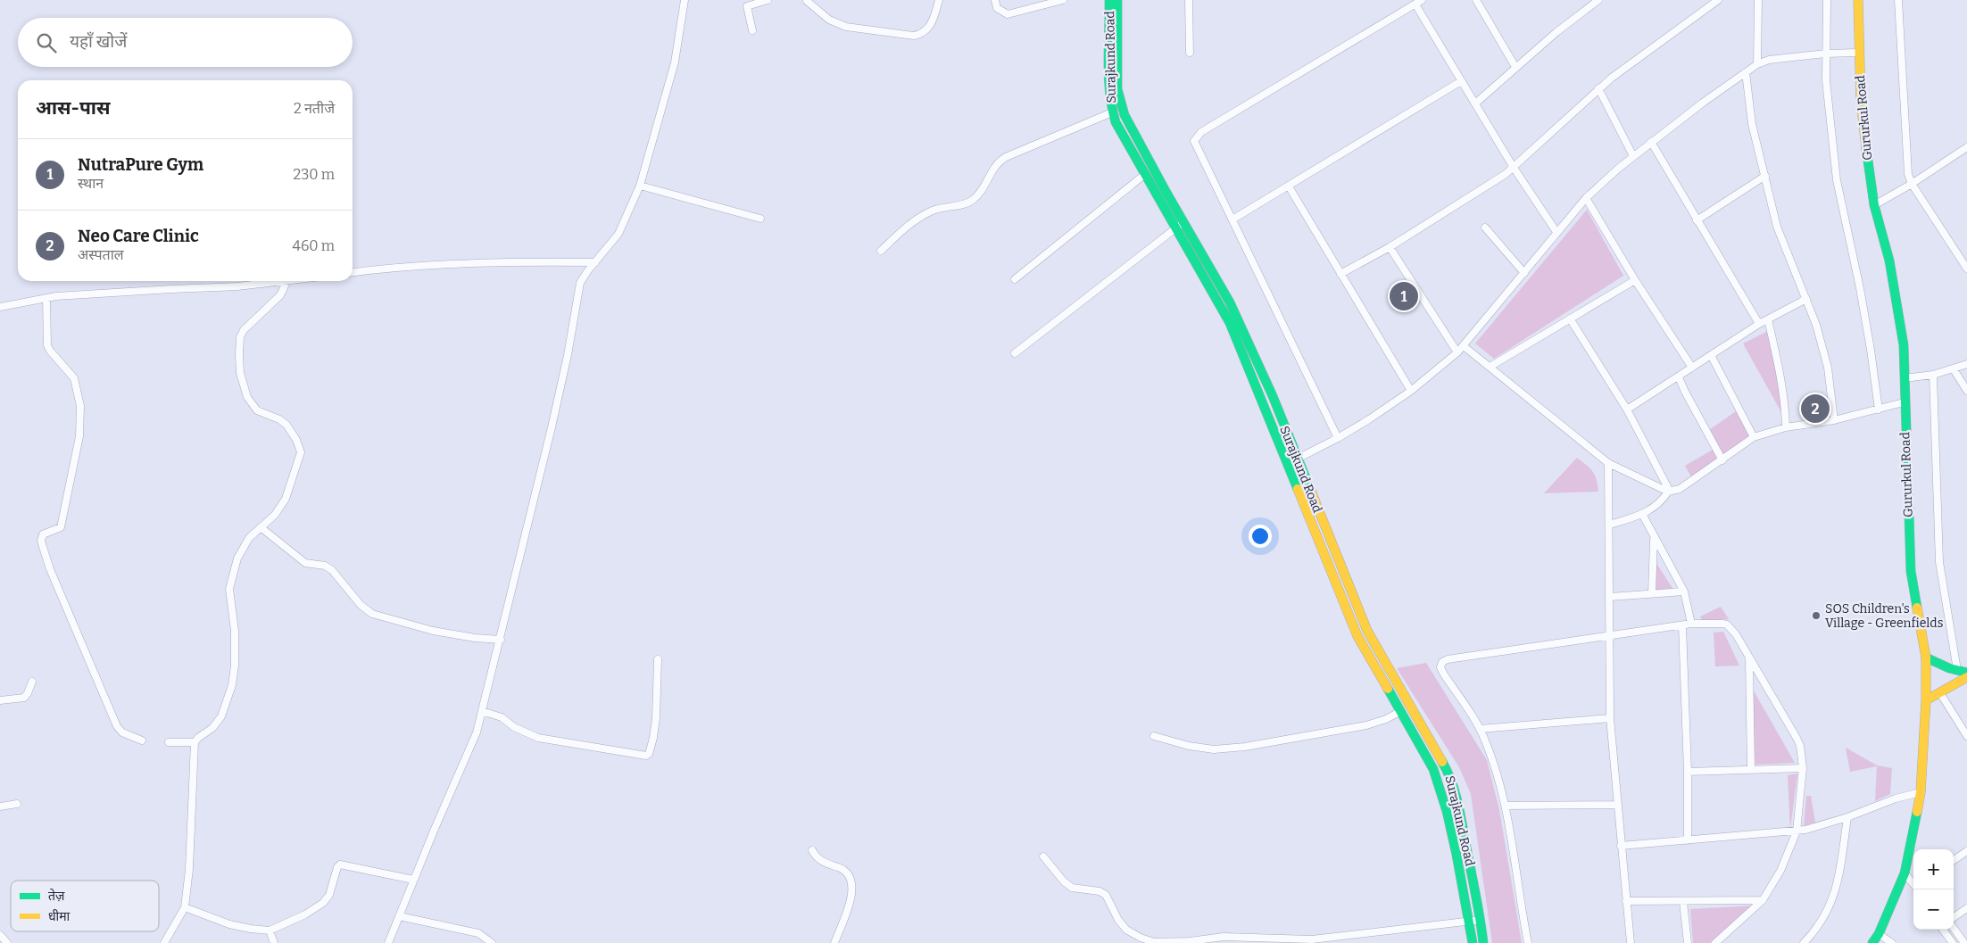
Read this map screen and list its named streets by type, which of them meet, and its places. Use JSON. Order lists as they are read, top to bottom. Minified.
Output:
{"streets":{"main road":["Surajkund Road","Gururkul Road"]},"places":["SOS Children's Village - Greenfields"],"legend":["तेज़","धीमा"],"page":{"search":"यहाँ खोजें","heading":["आस-पास","2 नतीजे"],"list":[{"mark":"1","name":"NutraPure Gym","note":"स्थान","value":"230 m"},{"mark":"2","name":"Neo Care Clinic","note":"अस्पताल","value":"460 m"}],"pins":["1","2"],"map_buttons":["+","−"]}}
